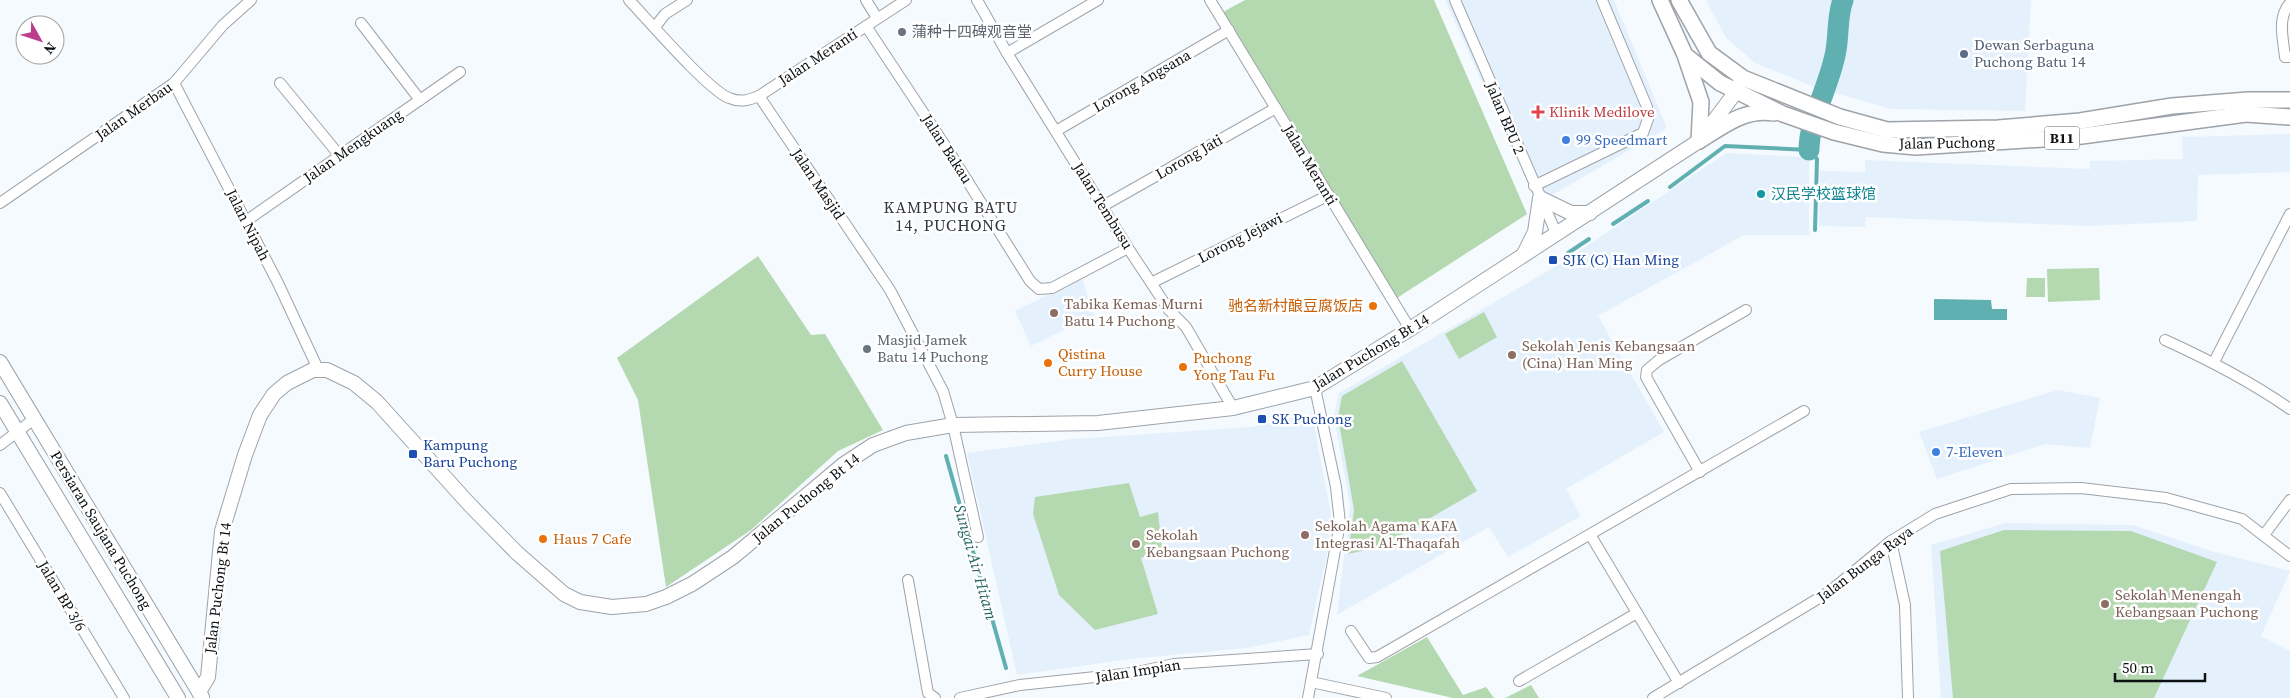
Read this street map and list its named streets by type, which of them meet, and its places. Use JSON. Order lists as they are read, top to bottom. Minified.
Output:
{"streets":{"main road":["B11","Jalan Puchong"],"street":["Jalan Meranti","Lorong Angsana","Jalan Merbau","Jalan BPU 2","Jalan Mengkuang","Jalan Bakau","Lorong Jati","Jalan Masjid","Jalan Tembusu","Jalan Nipah","Lorong Jejawi","Jalan Puchong Bt 14","Persiaran Saujana Puchong","Jalan Bunga Raya","Jalan BP 3/6","Jalan Impian"]},"crossings":[["Jalan Meranti","Lorong Angsana"],["Jalan Meranti","Jalan Bakau"],["Jalan Meranti","Lorong Jati"],["Jalan Meranti","Jalan Masjid"],["Jalan Meranti","Lorong Jejawi"],["Jalan Meranti","Jalan Puchong Bt 14"],["Lorong Angsana","Jalan Tembusu"],["Jalan Merbau","Jalan Nipah"],["Jalan BPU 2","Jalan Puchong Bt 14"],["Jalan Puchong","Jalan Puchong Bt 14"],["Jalan Mengkuang","Jalan Nipah"],["Jalan Bakau","Jalan Tembusu"],["Lorong Jati","Jalan Tembusu"],["Jalan Masjid","Jalan Puchong Bt 14"],["Jalan Tembusu","Lorong Jejawi"],["Jalan Tembusu","Jalan Puchong Bt 14"],["Jalan Nipah","Jalan Puchong Bt 14"],["Jalan Puchong Bt 14","Persiaran Saujana Puchong"]],"districts":["KAMPUNG BATU 14, PUCHONG"],"water":["Sungai Air Hitam"],"places":{"other":["蒲种十四碑观音堂","Dewan Serbaguna Puchong Batu 14","99 Speedmart","汉民学校篮球馆","驰名新村酿豆腐饭店","Tabika Kemas Murni Batu 14 Puchong","Masjid Jamek Batu 14 Puchong","Sekolah Jenis Kebangsaan (Cina) Han Ming","Qistina Curry House","Puchong Yong Tau Fu","7-Eleven","Sekolah Agama KAFA Integrasi Al-Thaqafah","Haus 7 Cafe","Sekolah Kebangsaan Puchong","Sekolah Menengah Kebangsaan Puchong"],"health":["Klinik Medilove"],"transit":["SJK (C) Han Ming","SK Puchong","Kampung Baru Puchong"]},"scale_bar":"50 m","north":"bottom right"}
